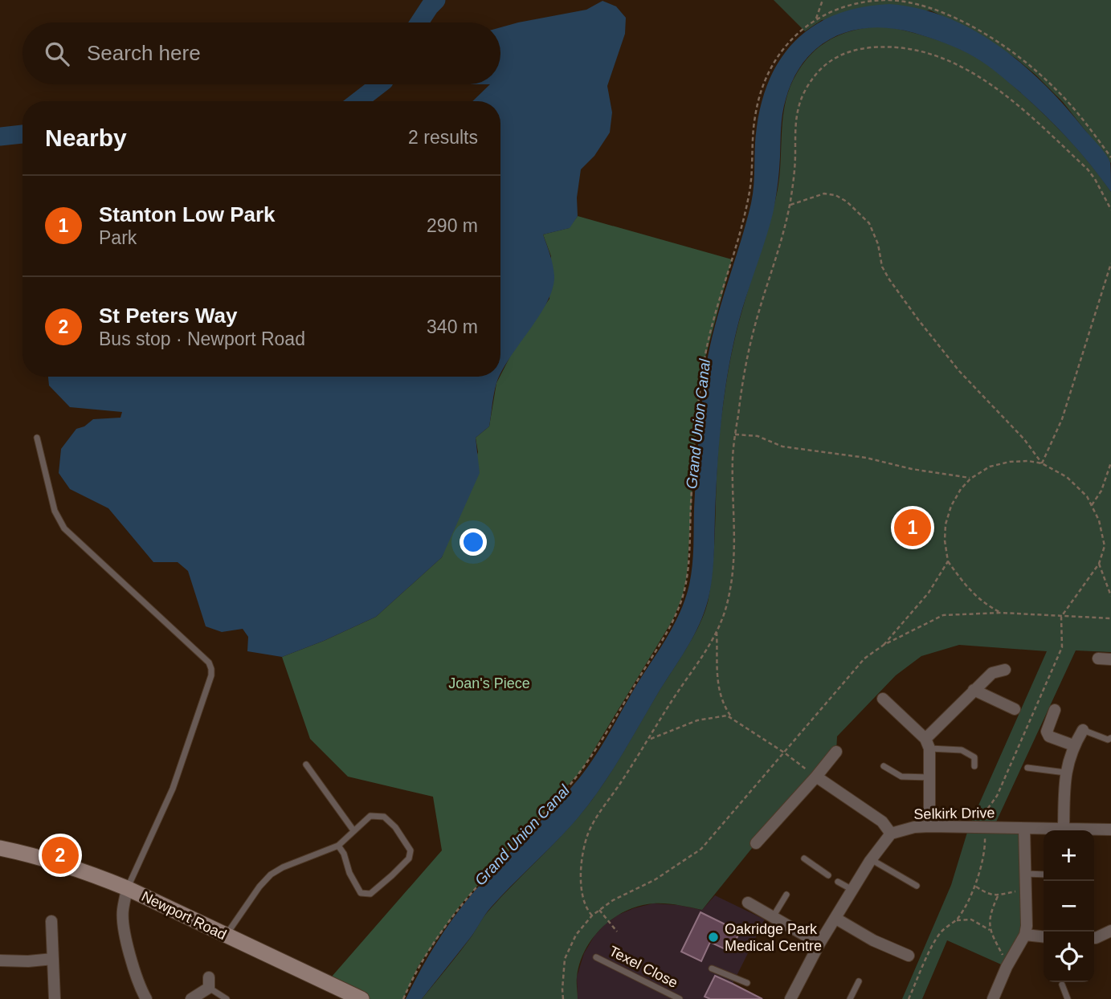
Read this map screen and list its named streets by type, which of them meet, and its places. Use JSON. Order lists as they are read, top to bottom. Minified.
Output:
{"streets":{"street":["Selkirk Drive","Newport Road"],"lane":["Texel Close"]},"water":["Grand Union Canal"],"parks":["Joan's Piece"],"places":["Oakridge Park Medical Centre"],"page":{"search":"Search here","heading":["Nearby","2 results"],"list":[{"mark":"1","name":"Stanton Low Park","note":"Park","value":"290 m"},{"mark":"2","name":"St Peters Way","note":"Bus stop · Newport Road","value":"340 m"}],"pins":["1","2"],"map_buttons":["+","−"]}}
